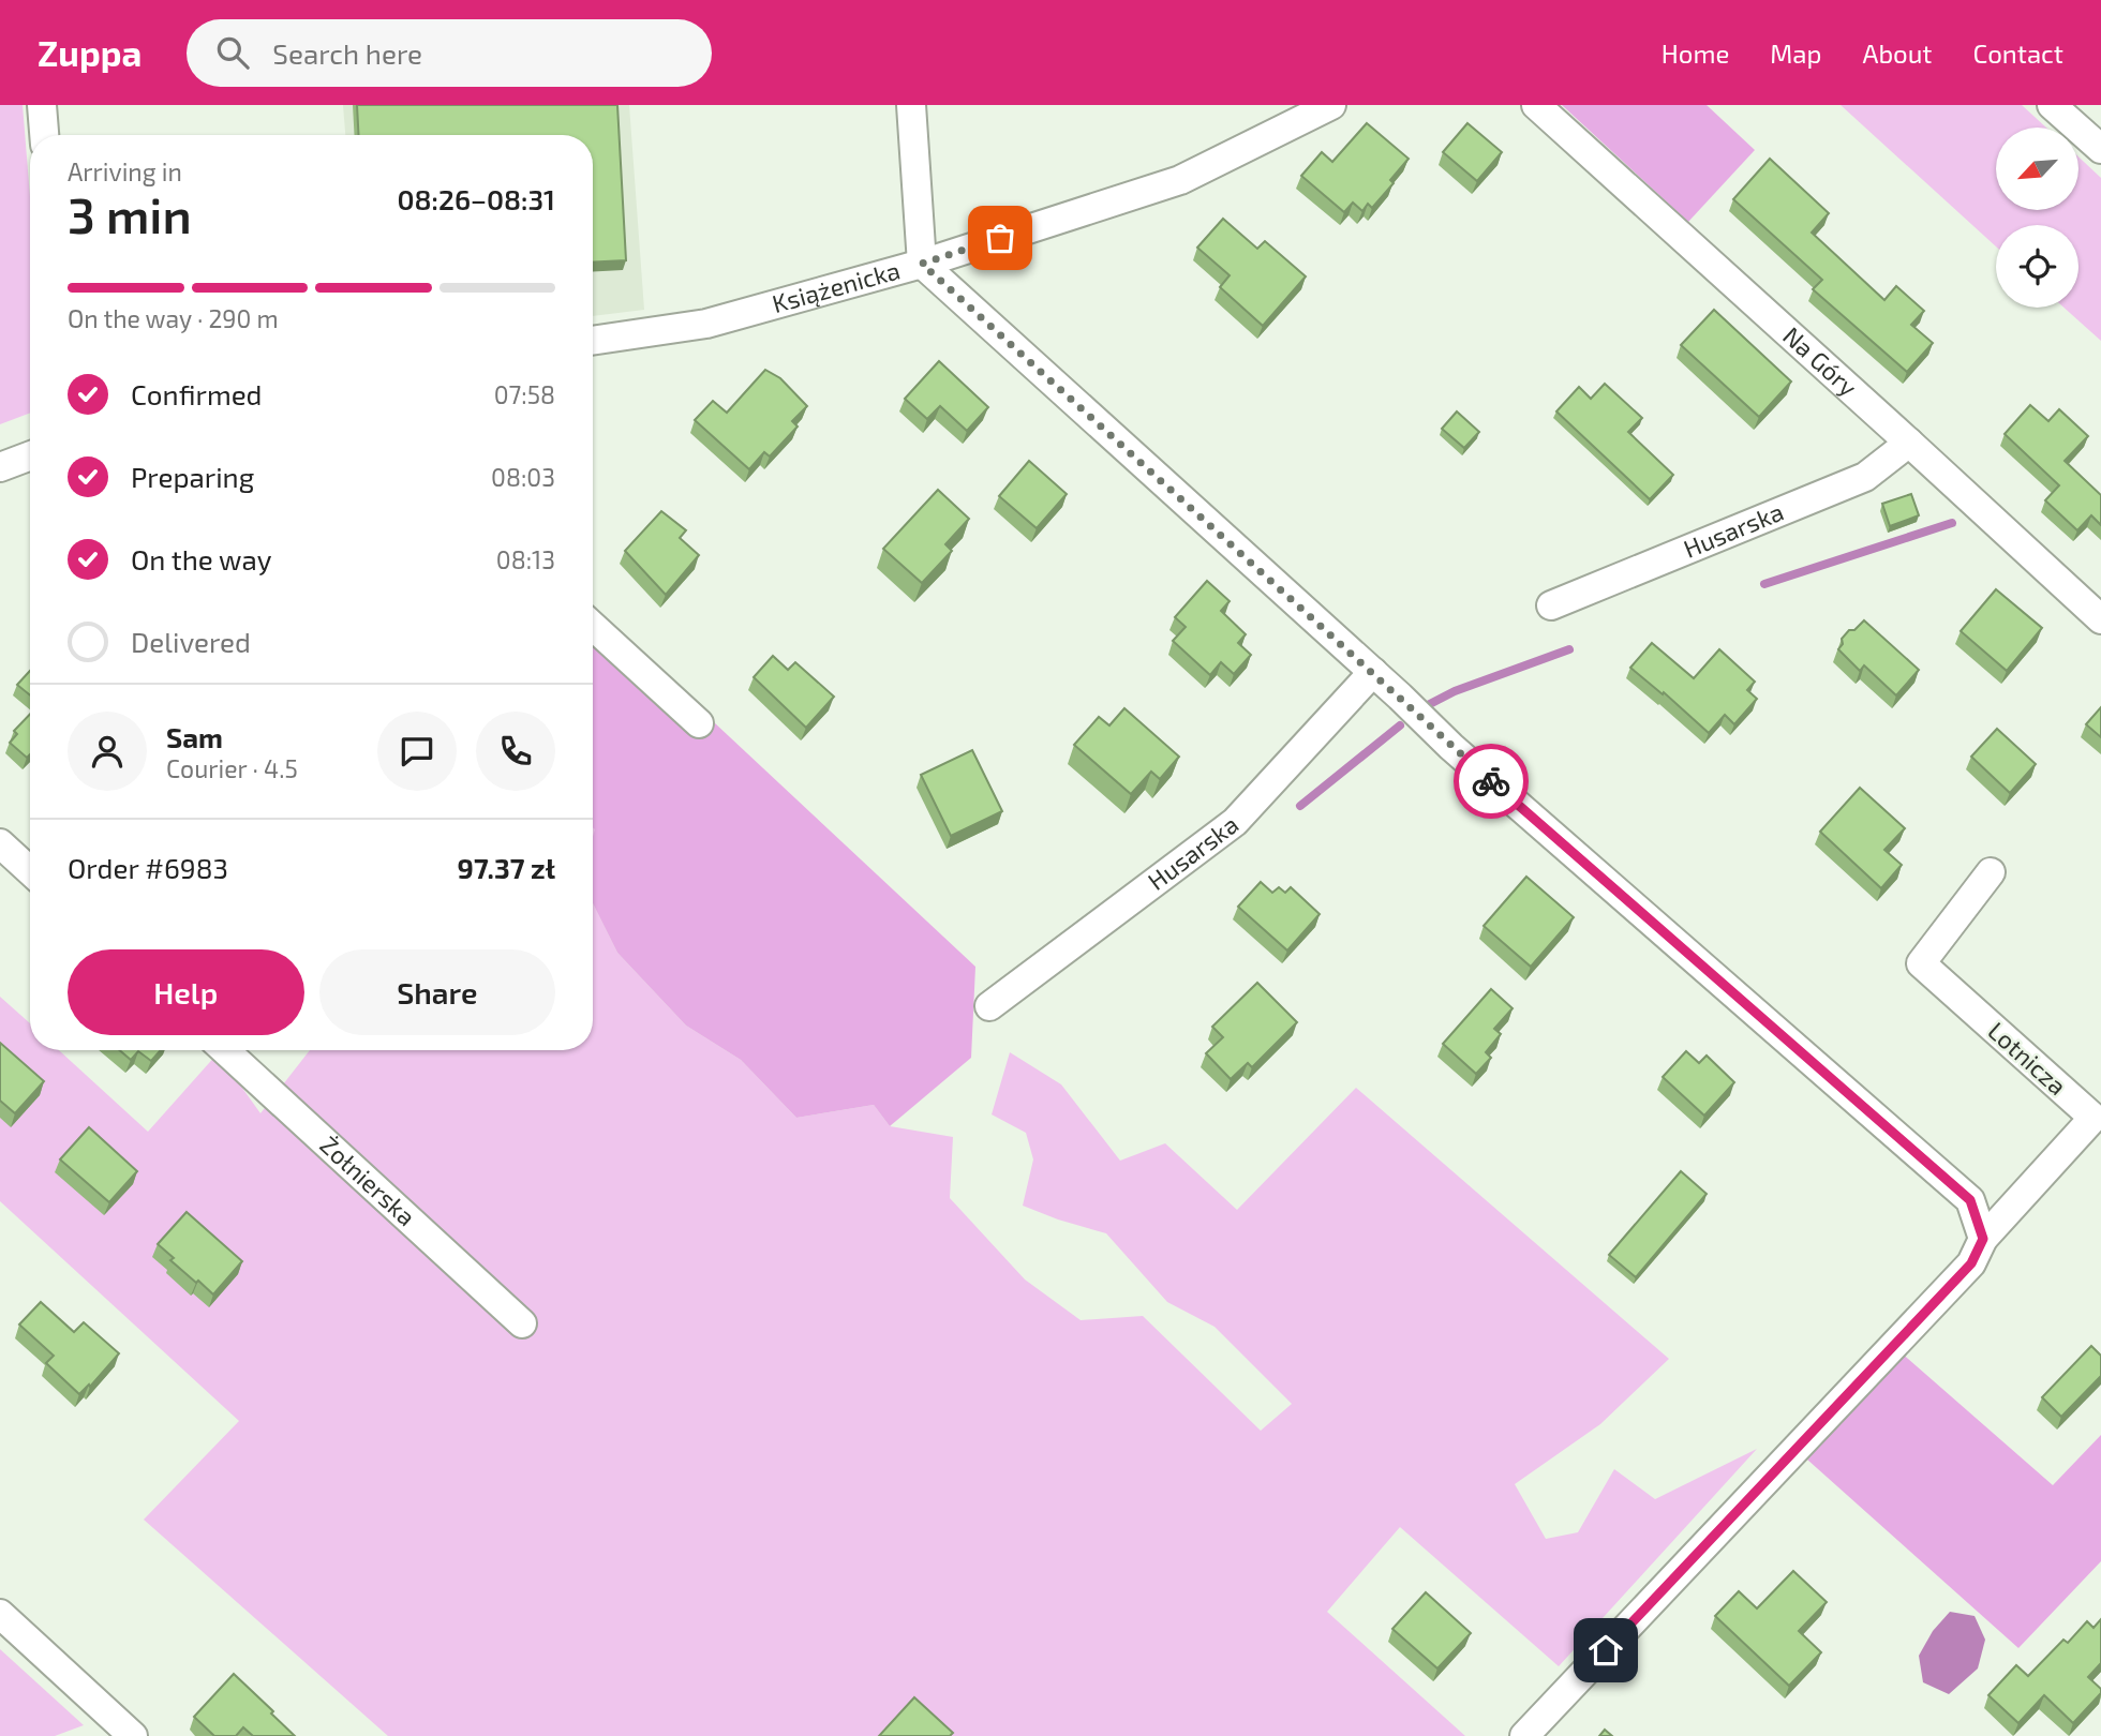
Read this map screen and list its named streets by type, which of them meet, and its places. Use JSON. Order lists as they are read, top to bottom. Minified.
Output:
{"streets":{"street":["Książenicka","Na Góry","Husarska","Lotnicza","Żołnierska"]},"crossings":[["Na Góry","Husarska"]],"north":"bottom left","page":{"header":"Zuppa","search":"Search here","nav":["Home","Map","About","Contact"],"heading":["3 min","Arriving in","08:26–08:31"],"panel":["Sam","Courier · 4.5","Order #6983","97.37 zł"],"bar":"On the way · 290 m","list":[["Confirmed","07:58"],["Preparing","08:03"],["On the way","08:13"],"Delivered"],"buttons":["Help","Share"]}}
